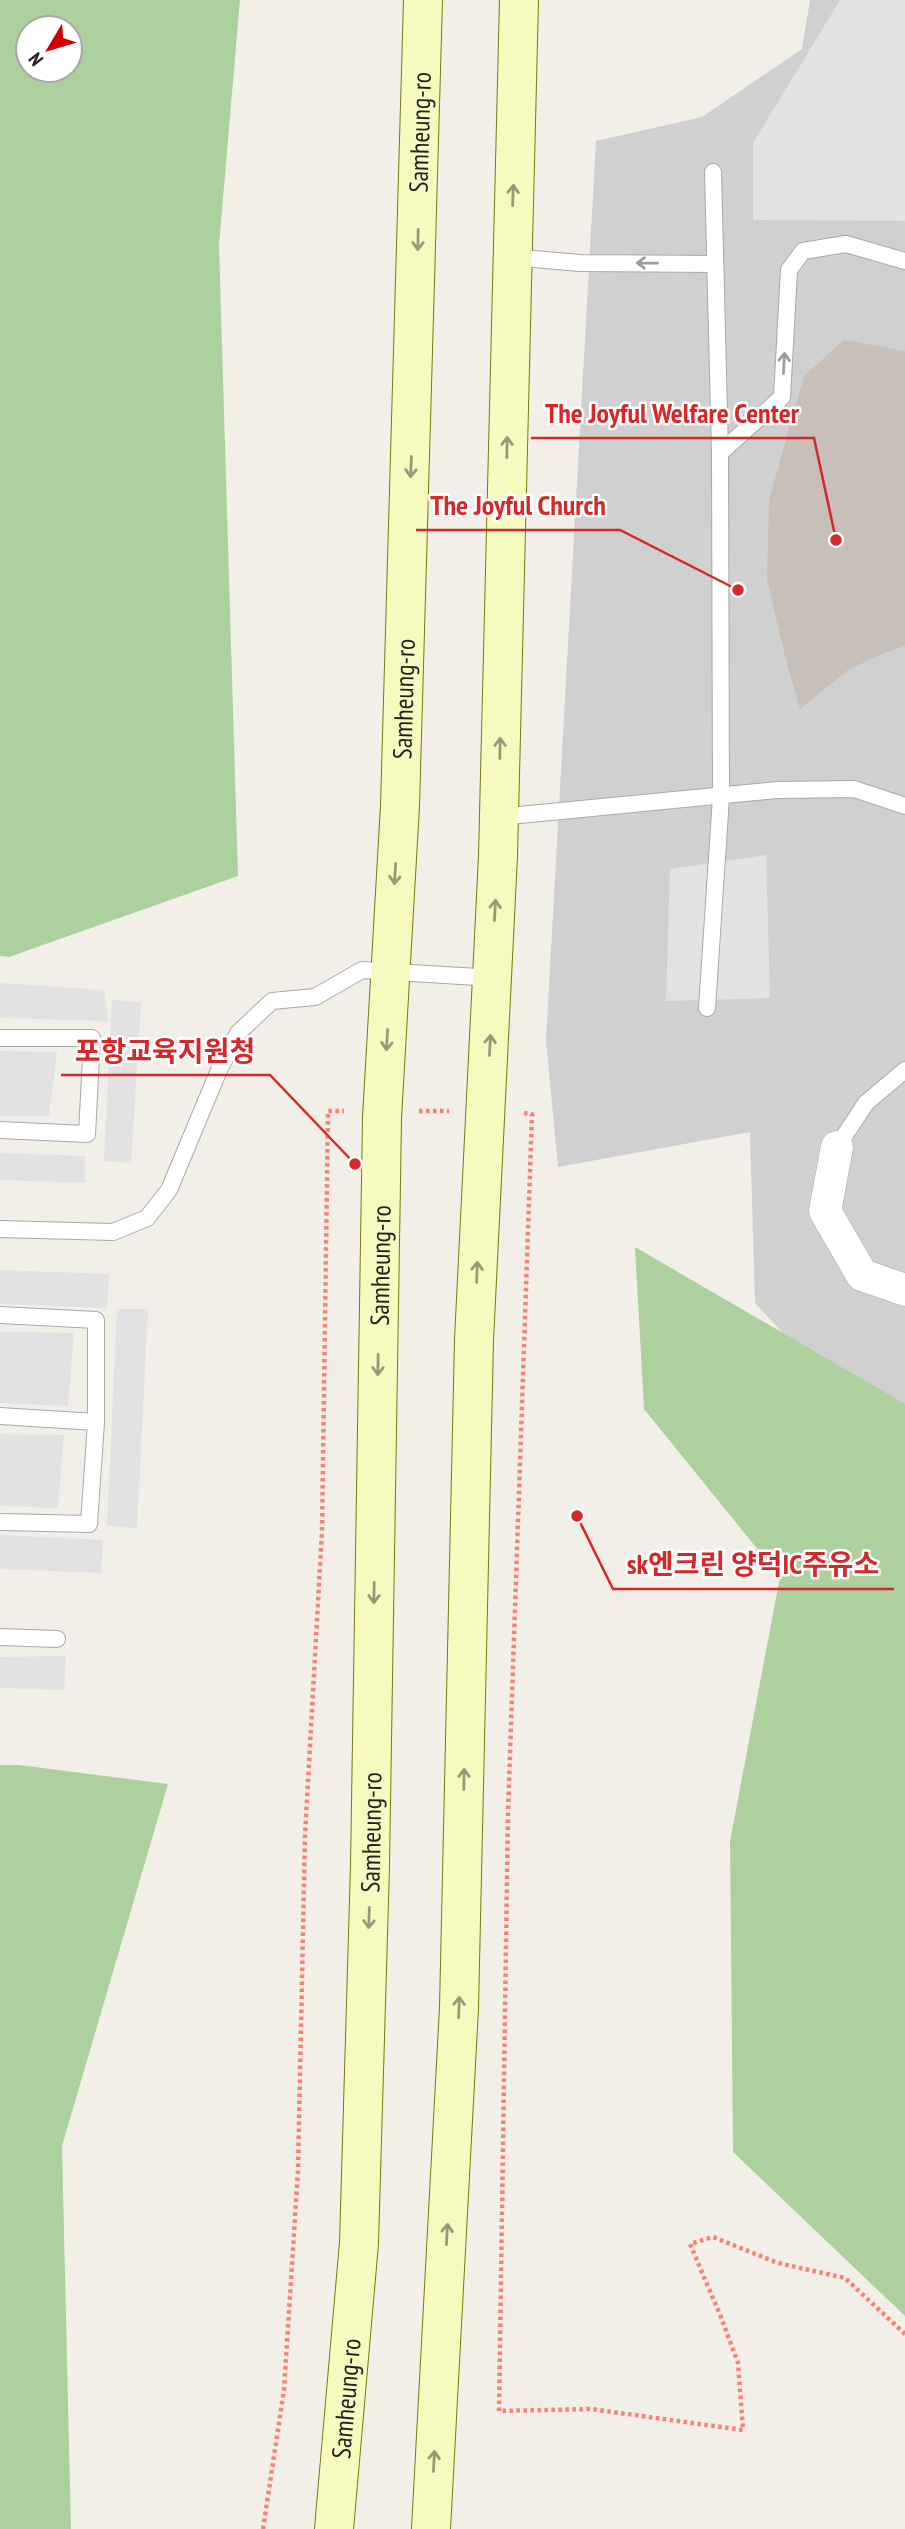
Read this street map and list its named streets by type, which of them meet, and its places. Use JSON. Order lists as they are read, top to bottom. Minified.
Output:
{"streets":{"main road":["Samheung-ro"]},"places":["The Joyful Welfare Center","The Joyful Church","포항교육지원청","sk엔크린 양덕IC주유소"],"north":"bottom left"}
